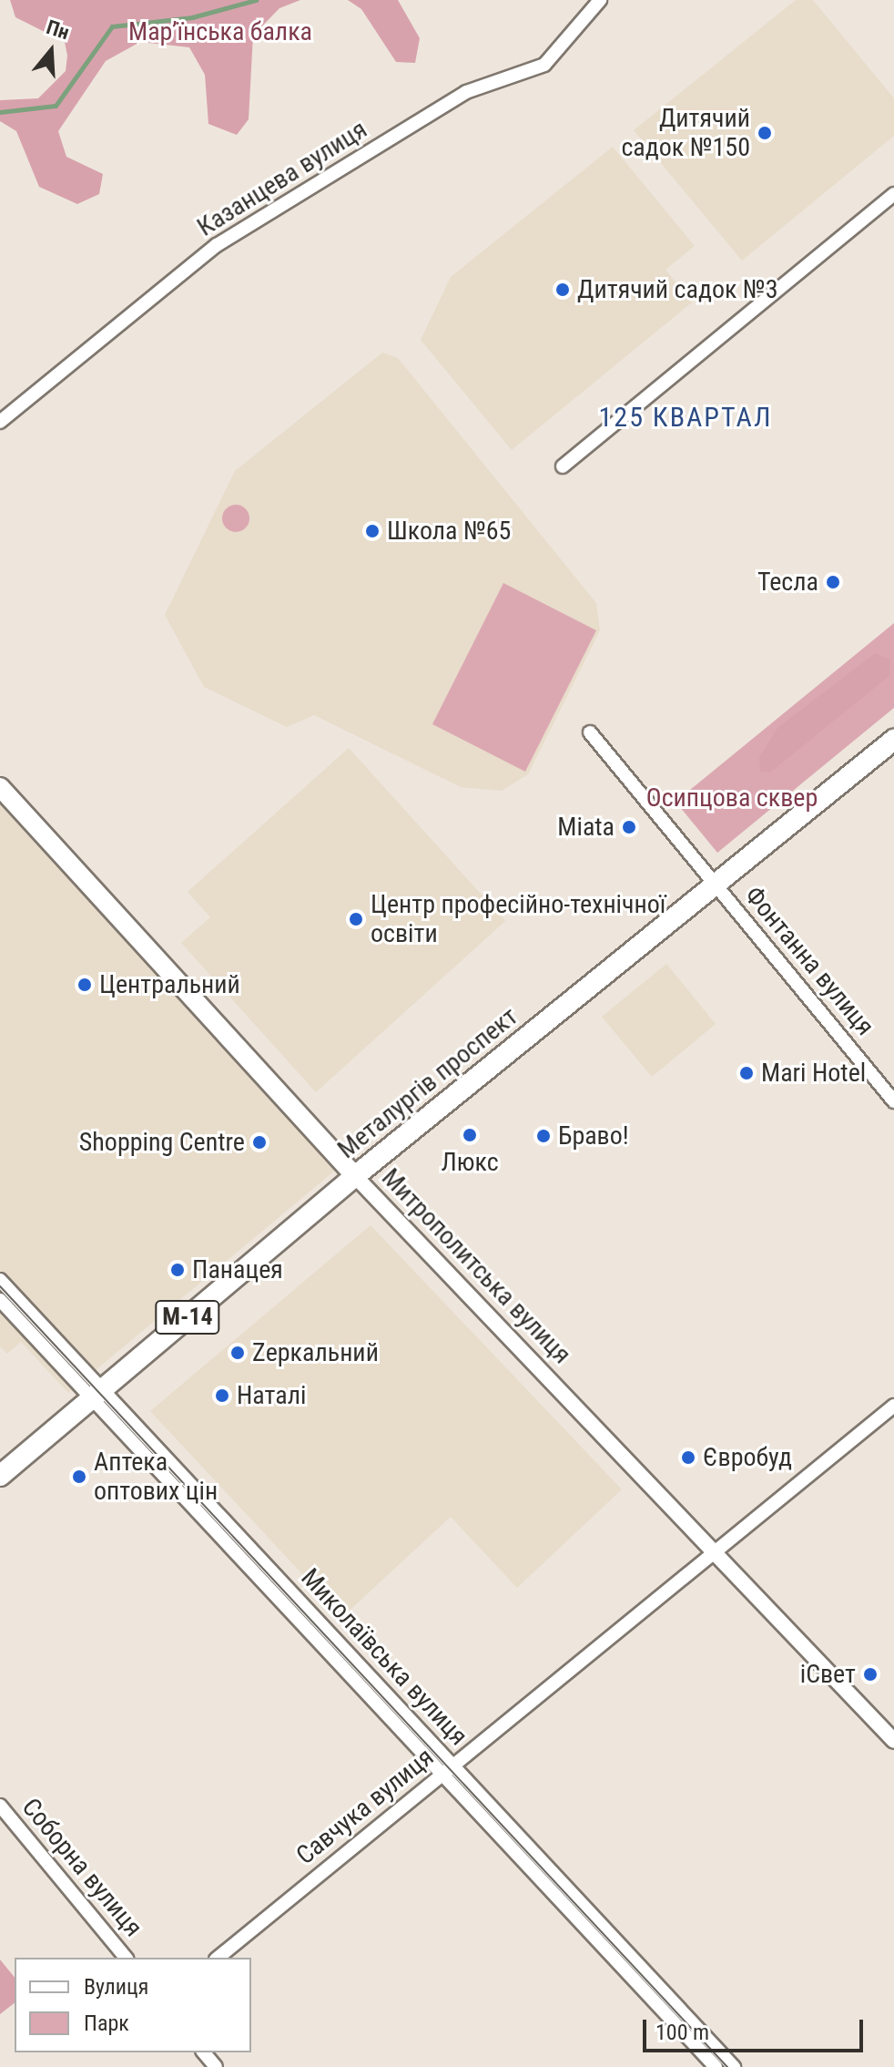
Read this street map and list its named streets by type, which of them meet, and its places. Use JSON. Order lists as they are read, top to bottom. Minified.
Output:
{"streets":{"highway":["Металургів проспект","М-14"],"main road":["Митрополитська вулиця"],"street":["Казанцева вулиця","Фонтанна вулиця","Миколаївська вулиця","Савчука вулиця","Соборна вулиця"]},"crossings":[["Фонтанна вулиця","Металургів проспект"],["Металургів проспект","Митрополитська вулиця"],["Металургів проспект","Миколаївська вулиця"],["Митрополитська вулиця","Савчука вулиця"],["Миколаївська вулиця","Савчука вулиця"]],"districts":["125 КВАРТАЛ"],"parks":["Мар’їнська балка","Осипцова сквер"],"places":["Дитячий садок №150","Дитячий садок №3","Школа №65","Тесла","Miata","Центр професійно-технічної освіти","Центральний","Mari Hotel","Люкс","Браво!","Shopping Centre","Панацея","Zеркальний","Наталі","Євробуд","Аптека оптових цін","iСвет"],"legend":["Вулиця","Парк"],"scale_bar":"100 m","north":"top"}
